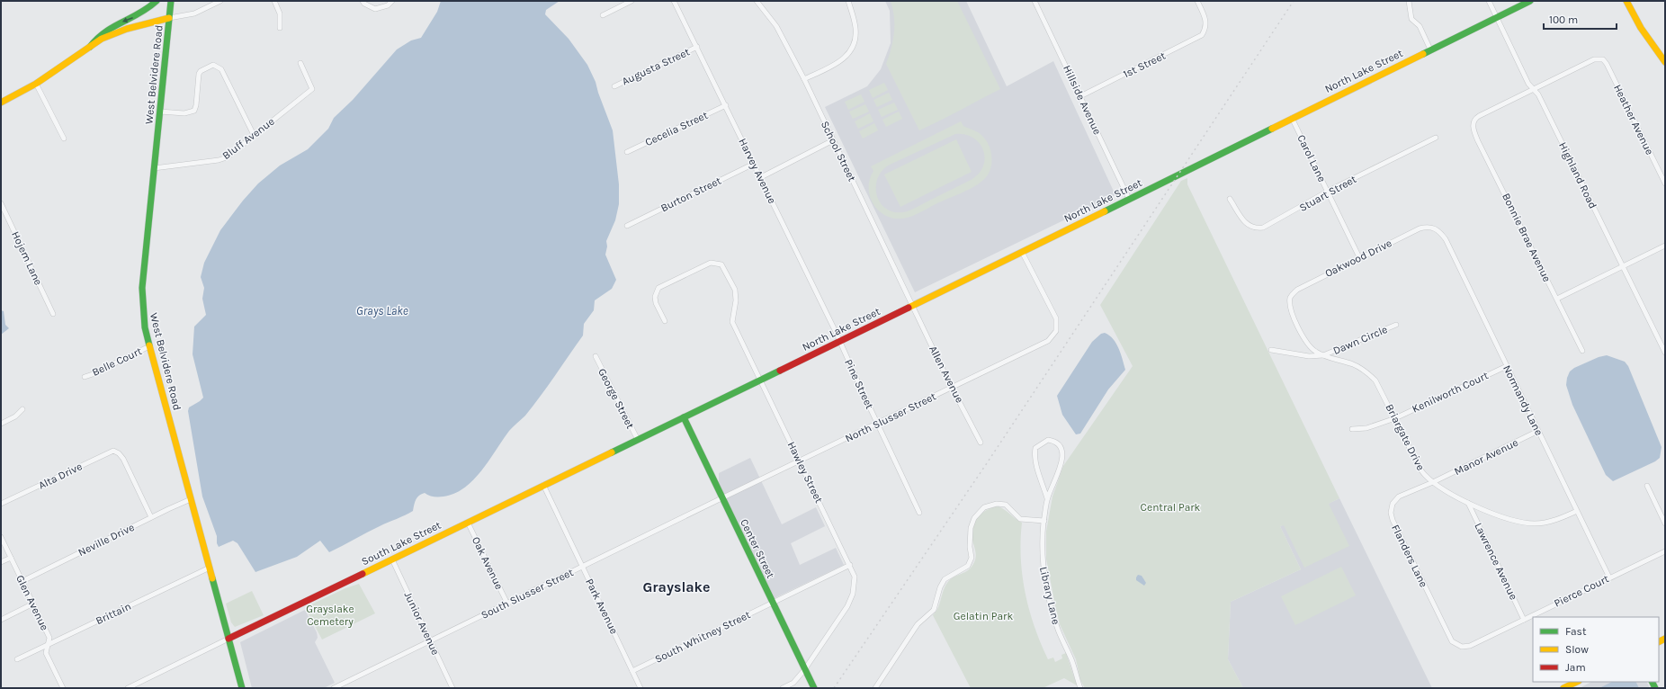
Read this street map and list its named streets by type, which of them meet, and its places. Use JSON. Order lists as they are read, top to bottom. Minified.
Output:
{"streets":{"street":["1st Street","Augusta Street","North Lake Street","West Belvidere Road","Hillside Avenue","Heather Avenue","Cecelia Street","Bluff Avenue","School Street","Carol Lane","Harvey Avenue","Highland Road","Stuart Street","Burton Street","Bonnie Brae Avenue","Hojem Lane","Oakwood Drive","Dawn Circle","Belle Court","Allen Avenue","Pine Street","Kenilworth Court","George Street","Normandy Lane","North Slusser Street","Briargate Drive","Manor Avenue","Hawley Street","Alta Drive","Neville Drive","South Lake Street","Center Street","Flanders Lane","Lawrence Avenue","Oak Avenue","Pierce Court","South Slusser Street","Library Lane","Glen Avenue","Park Avenue","Brittain","Junior Avenue","South Whitney Street"]},"crossings":[["1st Street","Hillside Avenue"],["Augusta Street","Harvey Avenue"],["North Lake Street","Hillside Avenue"],["North Lake Street","School Street"],["North Lake Street","Carol Lane"],["North Lake Street","Harvey Avenue"],["North Lake Street","Highland Road"],["North Lake Street","Allen Avenue"],["North Lake Street","Pine Street"],["North Lake Street","North Slusser Street"],["North Lake Street","Hawley Street"],["North Lake Street","South Lake Street"],["North Lake Street","Center Street"],["West Belvidere Road","Bluff Avenue"],["West Belvidere Road","Belle Court"],["West Belvidere Road","Neville Drive"],["West Belvidere Road","South Lake Street"],["West Belvidere Road","Brittain"],["Heather Avenue","Highland Road"],["Heather Avenue","Bonnie Brae Avenue"],["Cecelia Street","Harvey Avenue"],["School Street","Allen Avenue"],["Carol Lane","Stuart Street"],["Carol Lane","Oakwood Drive"],["Harvey Avenue","Burton Street"],["Harvey Avenue","Pine Street"],["Highland Road","Bonnie Brae Avenue"],["Oakwood Drive","Normandy Lane"],["Oakwood Drive","Briargate Drive"],["Dawn Circle","Briargate Drive"],["Allen Avenue","North Slusser Street"],["Pine Street","North Slusser Street"],["Kenilworth Court","Normandy Lane"],["Kenilworth Court","Briargate Drive"],["George Street","South Lake Street"],["Normandy Lane","Briargate Drive"],["Normandy Lane","Manor Avenue"],["Normandy Lane","Pierce Court"],["North Slusser Street","Hawley Street"],["North Slusser Street","Center Street"],["North Slusser Street","South Slusser Street"],["Briargate Drive","Manor Avenue"],["Briargate Drive","Flanders Lane"],["Briargate Drive","Lawrence Avenue"],["Manor Avenue","Flanders Lane"],["Hawley Street","Center Street"],["Hawley Street","South Whitney Street"],["Alta Drive","Neville Drive"],["Neville Drive","Glen Avenue"],["South Lake Street","Center Street"],["South Lake Street","Oak Avenue"],["South Lake Street","Park Avenue"],["South Lake Street","Junior Avenue"],["Center Street","South Slusser Street"],["Center Street","South Whitney Street"],["Flanders Lane","Pierce Court"],["Lawrence Avenue","Pierce Court"],["Oak Avenue","South Slusser Street"],["South Slusser Street","Park Avenue"],["South Slusser Street","Junior Avenue"],["Glen Avenue","Brittain"],["Park Avenue","South Whitney Street"]],"districts":["Grayslake"],"water":["Grays Lake"],"parks":["Central Park","Grayslake Cemetery","Gelatin Park"],"legend":["Fast","Slow","Jam"],"scale_bar":"100 m"}
